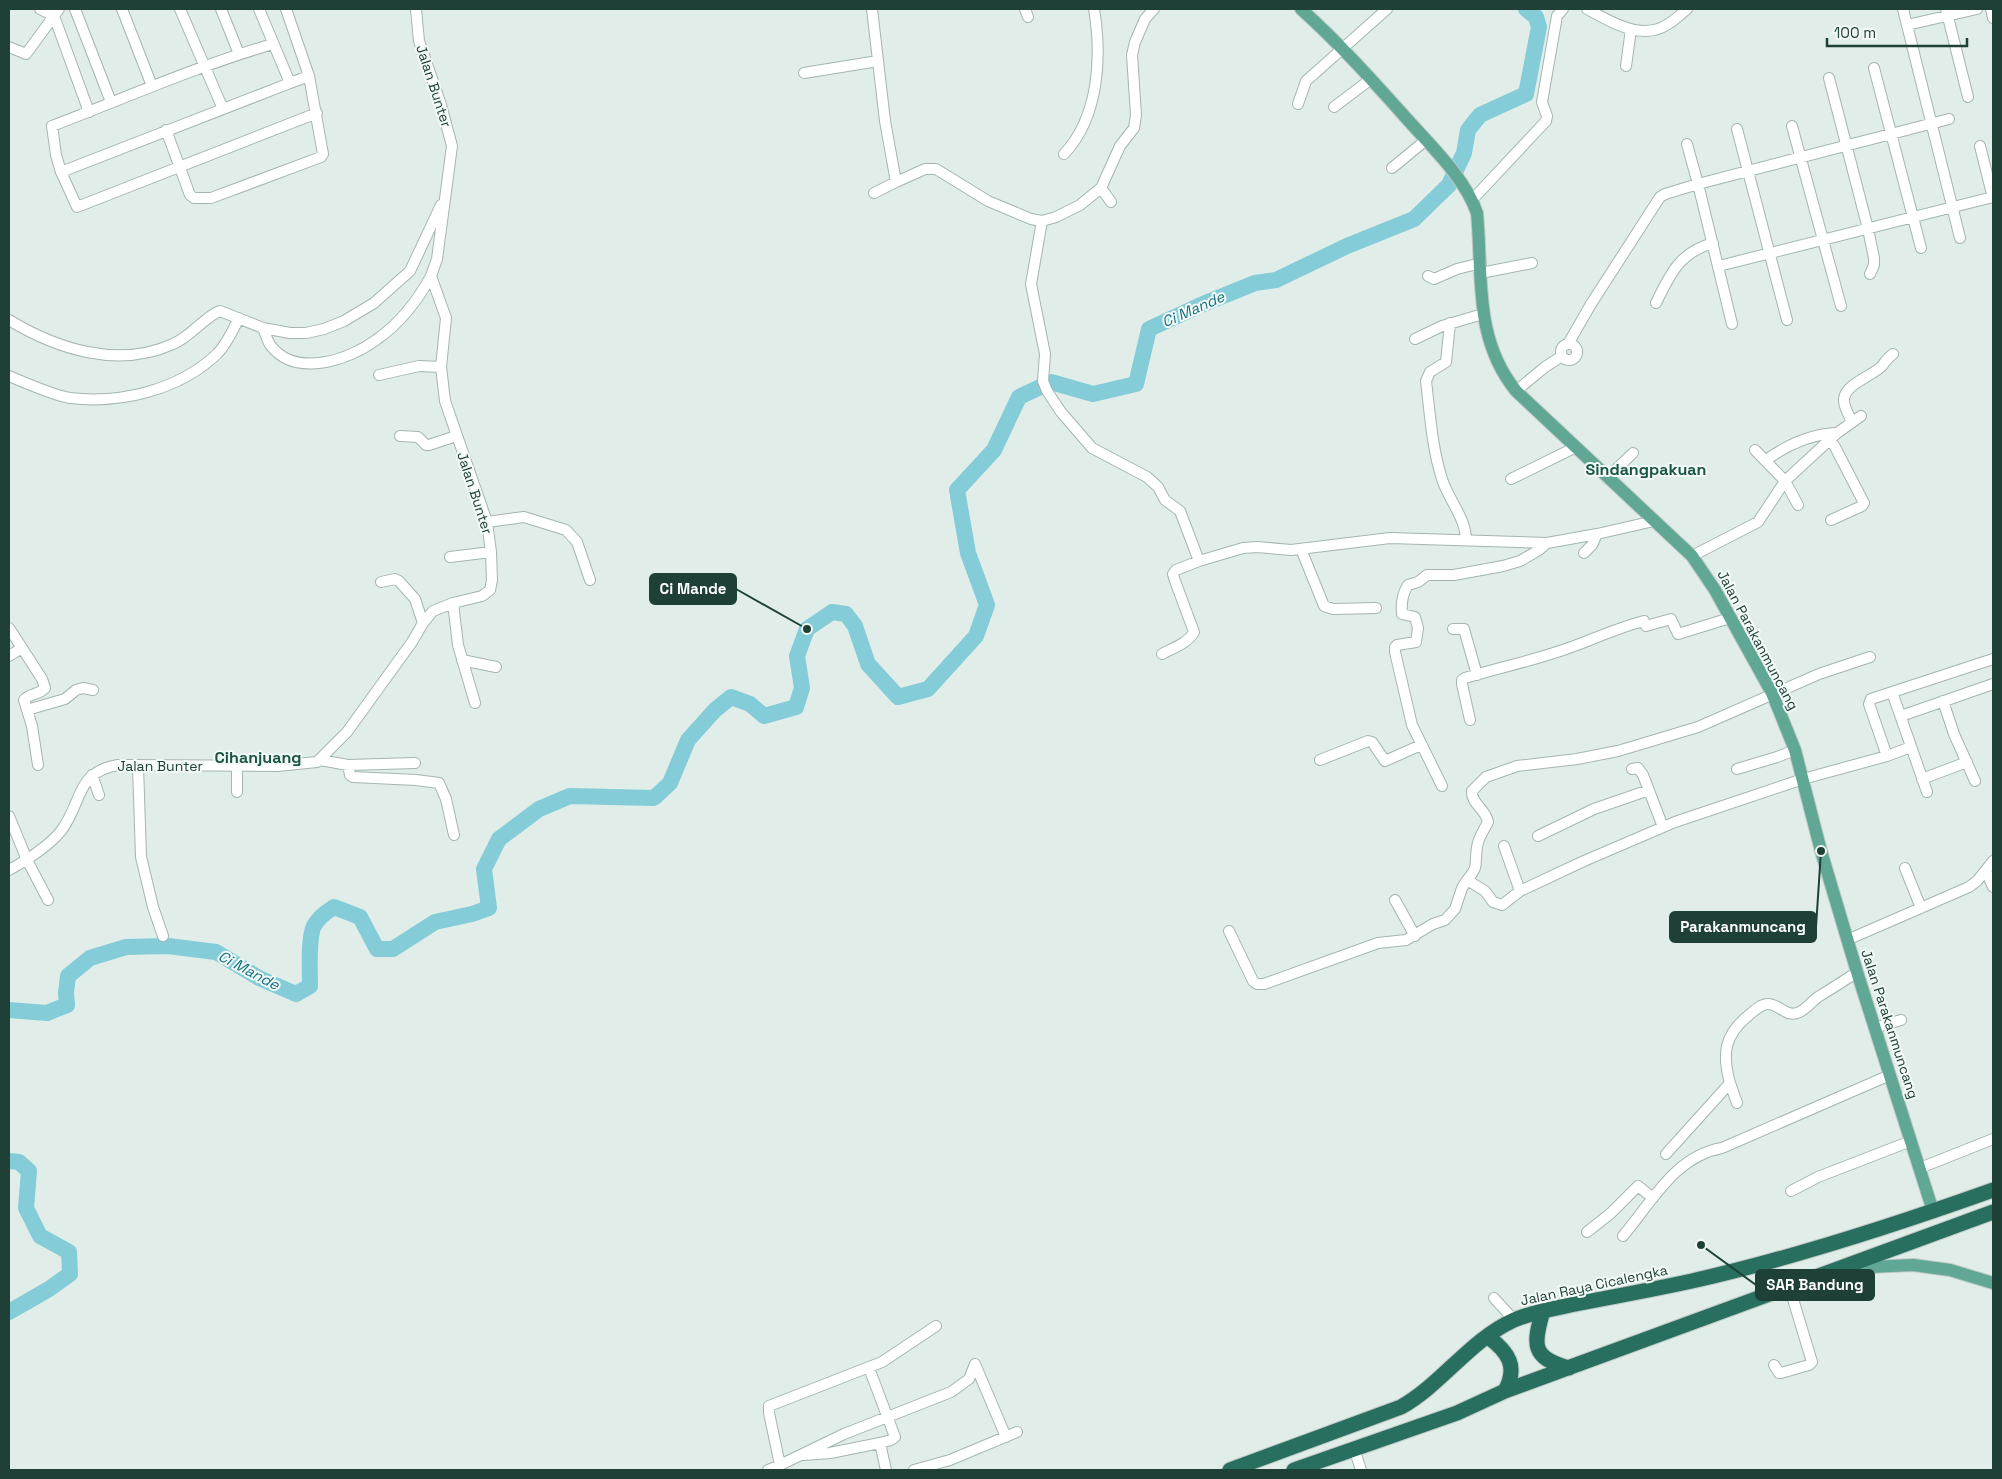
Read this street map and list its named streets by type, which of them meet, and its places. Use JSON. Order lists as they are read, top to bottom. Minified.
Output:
{"streets":{"highway":["Jalan Raya Cicalengka"],"main road":["Jalan Parakanmuncang"],"street":["Jalan Bunter"]},"crossings":[["Jalan Parakanmuncang","Jalan Raya Cicalengka"]],"districts":["Sindangpakuan","Cihanjuang"],"water":["Ci Mande"],"places":["Ci Mande","Parakanmuncang","SAR Bandung"],"scale_bar":"100 m"}
